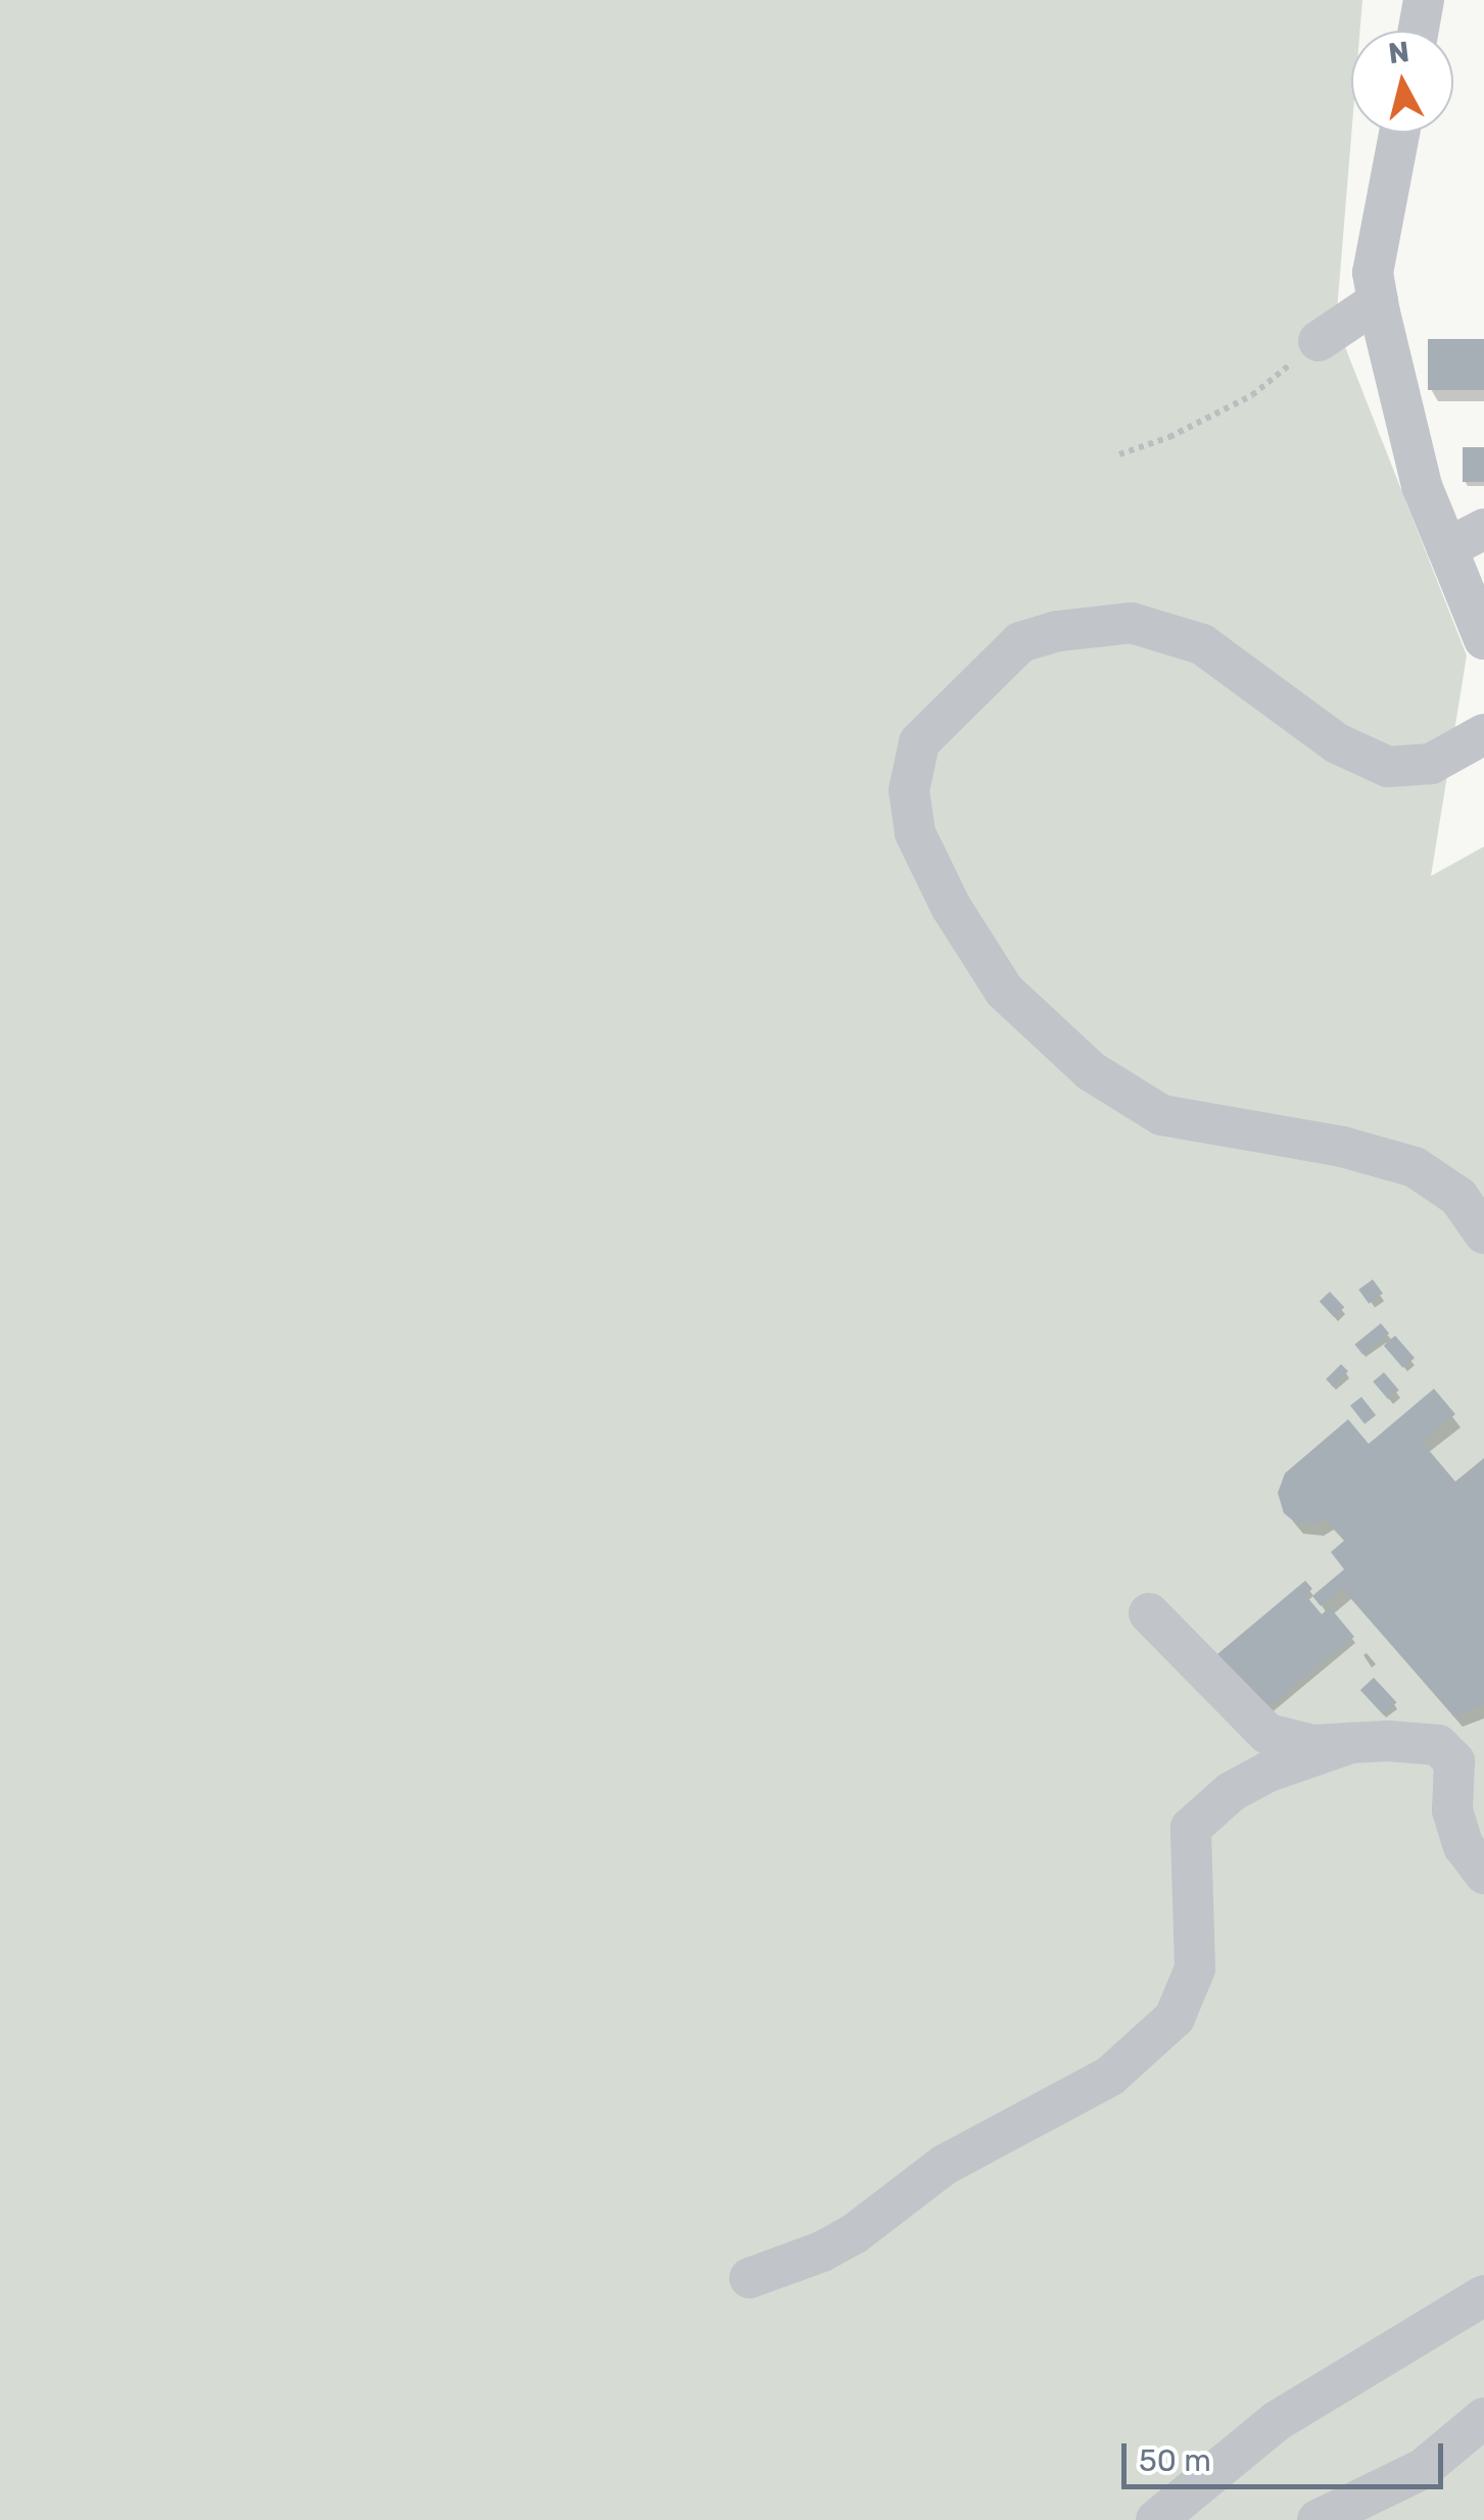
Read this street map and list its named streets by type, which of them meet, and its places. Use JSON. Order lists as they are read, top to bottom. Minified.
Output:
{"scale_bar":"50 m","north":"top"}
